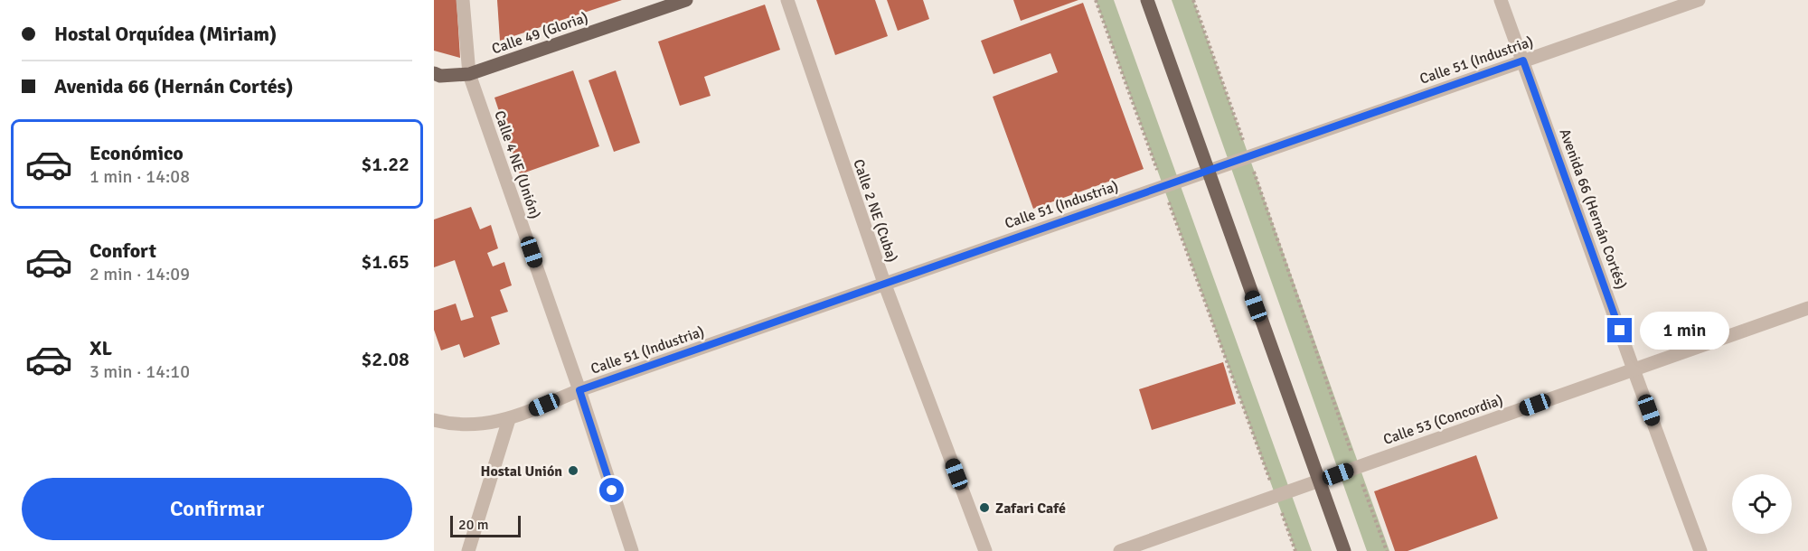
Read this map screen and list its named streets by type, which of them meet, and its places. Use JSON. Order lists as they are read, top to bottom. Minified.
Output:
{"streets":{"main road":["Calle 49 (Gloria)"],"street":["Calle 51 (Industria)","Calle 4 NE (Unión)","Avenida 66 (Hernán Cortés)","Calle 2 NE (Cuba)","Calle 53 (Concordia)"]},"crossings":[["Calle 49 (Gloria)","Calle 4 NE (Unión)"],["Calle 51 (Industria)","Calle 4 NE (Unión)"],["Calle 51 (Industria)","Avenida 66 (Hernán Cortés)"],["Calle 51 (Industria)","Calle 2 NE (Cuba)"],["Avenida 66 (Hernán Cortés)","Calle 53 (Concordia)"]],"places":["Hostal Unión","Zafari Café"],"scale_bar":"20 m","page":{"banner":["Hostal Orquídea (Miriam)","Avenida 66 (Hernán Cortés)"],"list":[{"name":"Económico","note":"1 min · 14:08","value":"$1.22"},{"name":"Confort","note":"2 min · 14:09","value":"$1.65"},{"name":"XL","note":"3 min · 14:10","value":"$2.08"}],"bubble":"1 min","buttons":"Confirmar","scale":"20 m"}}
